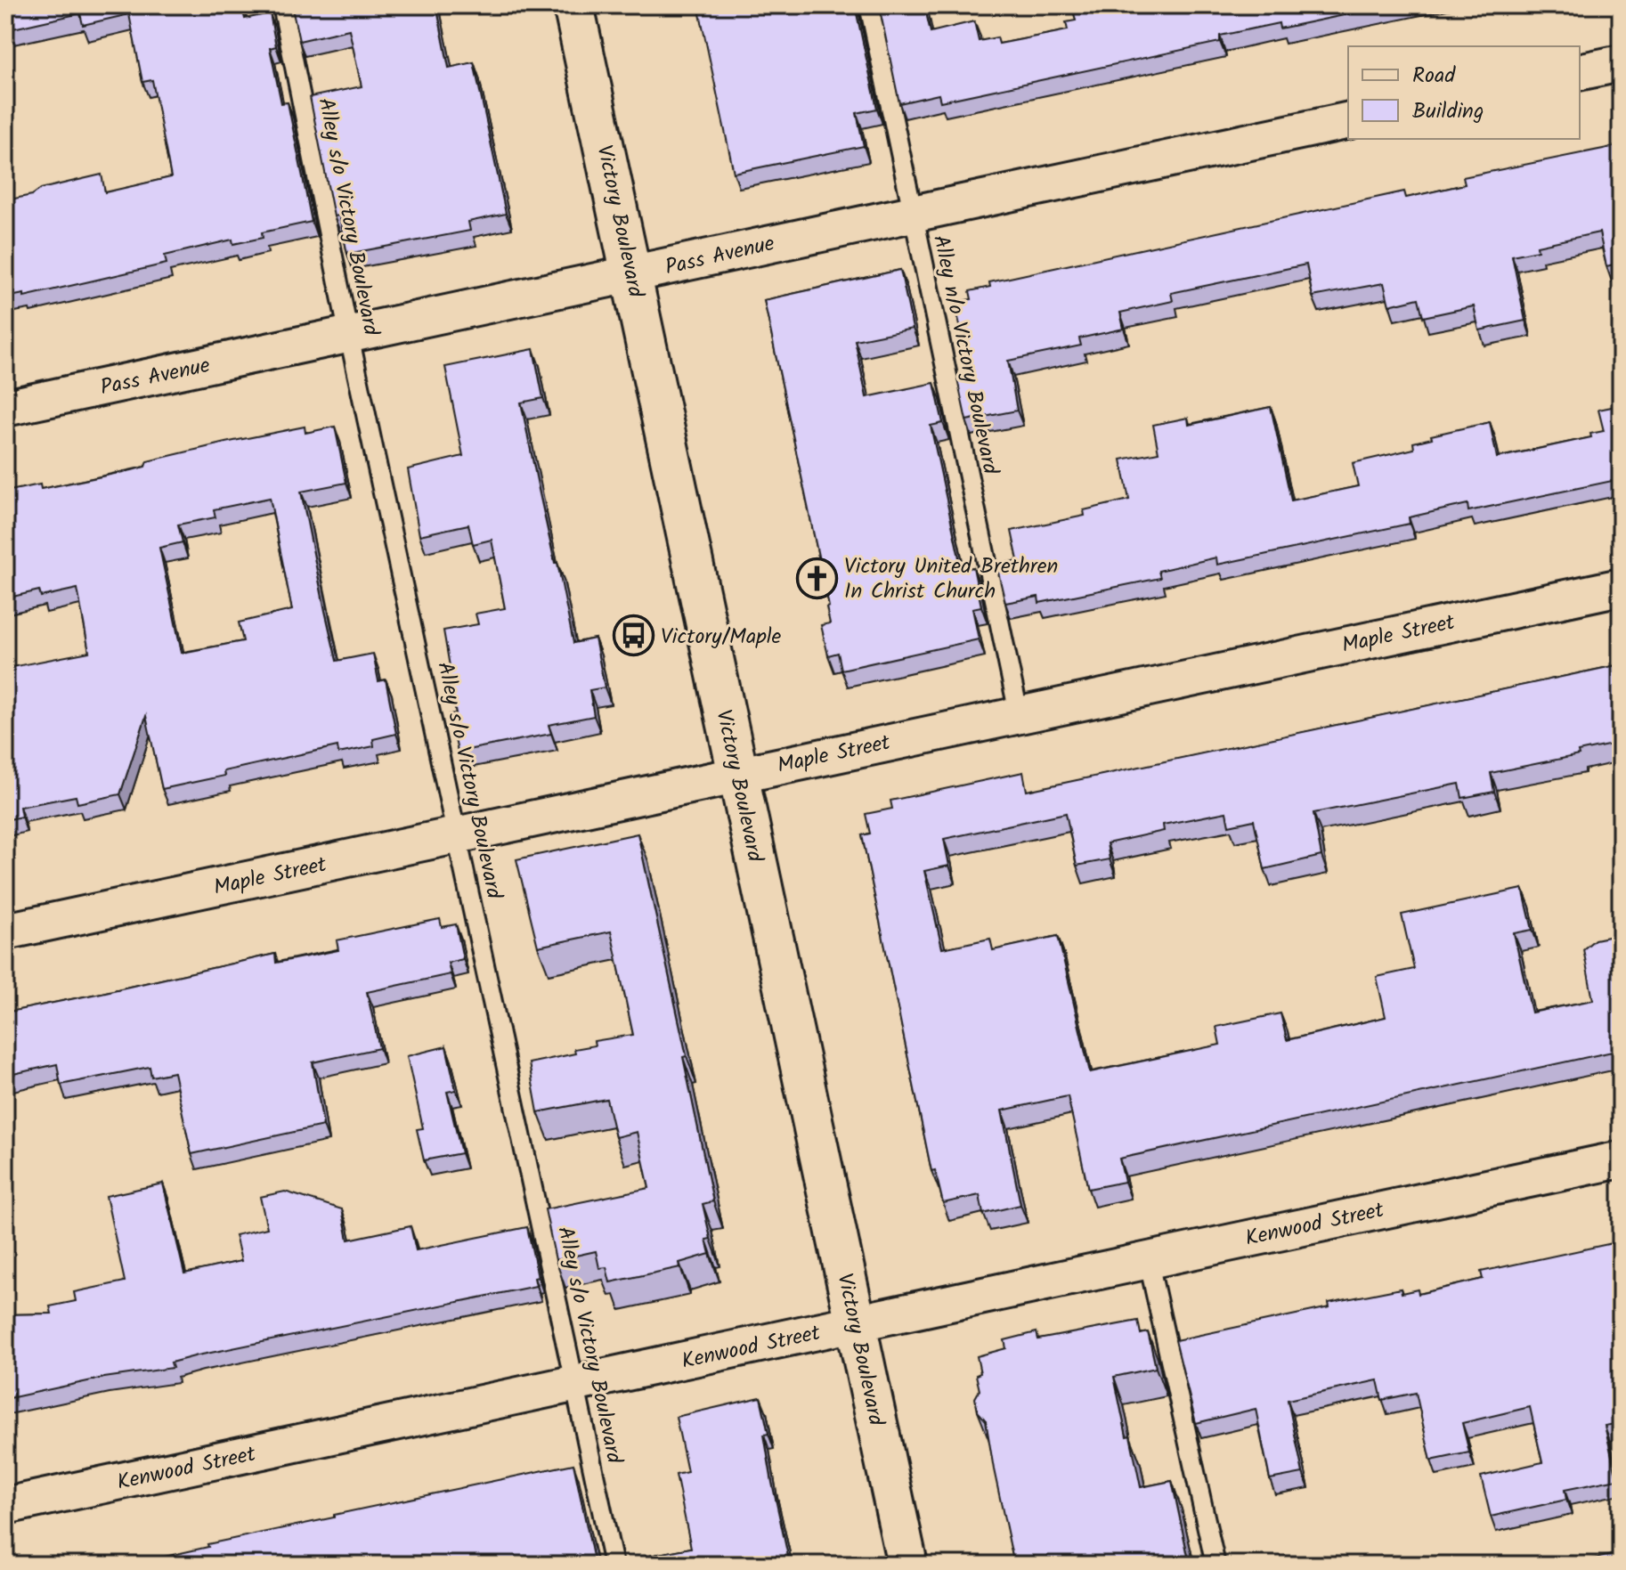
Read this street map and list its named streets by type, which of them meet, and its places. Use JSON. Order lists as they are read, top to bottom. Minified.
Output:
{"streets":{"main road":["Victory Boulevard"],"street":["Pass Avenue","Maple Street","Kenwood Street"],"lane":["Alley s/o Victory Boulevard","Alley n/o Victory Boulevard"]},"crossings":[["Alley s/o Victory Boulevard","Pass Avenue"],["Alley s/o Victory Boulevard","Maple Street"],["Alley s/o Victory Boulevard","Kenwood Street"],["Victory Boulevard","Pass Avenue"],["Victory Boulevard","Maple Street"],["Victory Boulevard","Kenwood Street"],["Pass Avenue","Alley n/o Victory Boulevard"],["Alley n/o Victory Boulevard","Maple Street"]],"places":{"church":["Victory United Brethren In Christ Church"],"bus stop":["Victory/Maple"]},"legend":["Road","Building"]}
